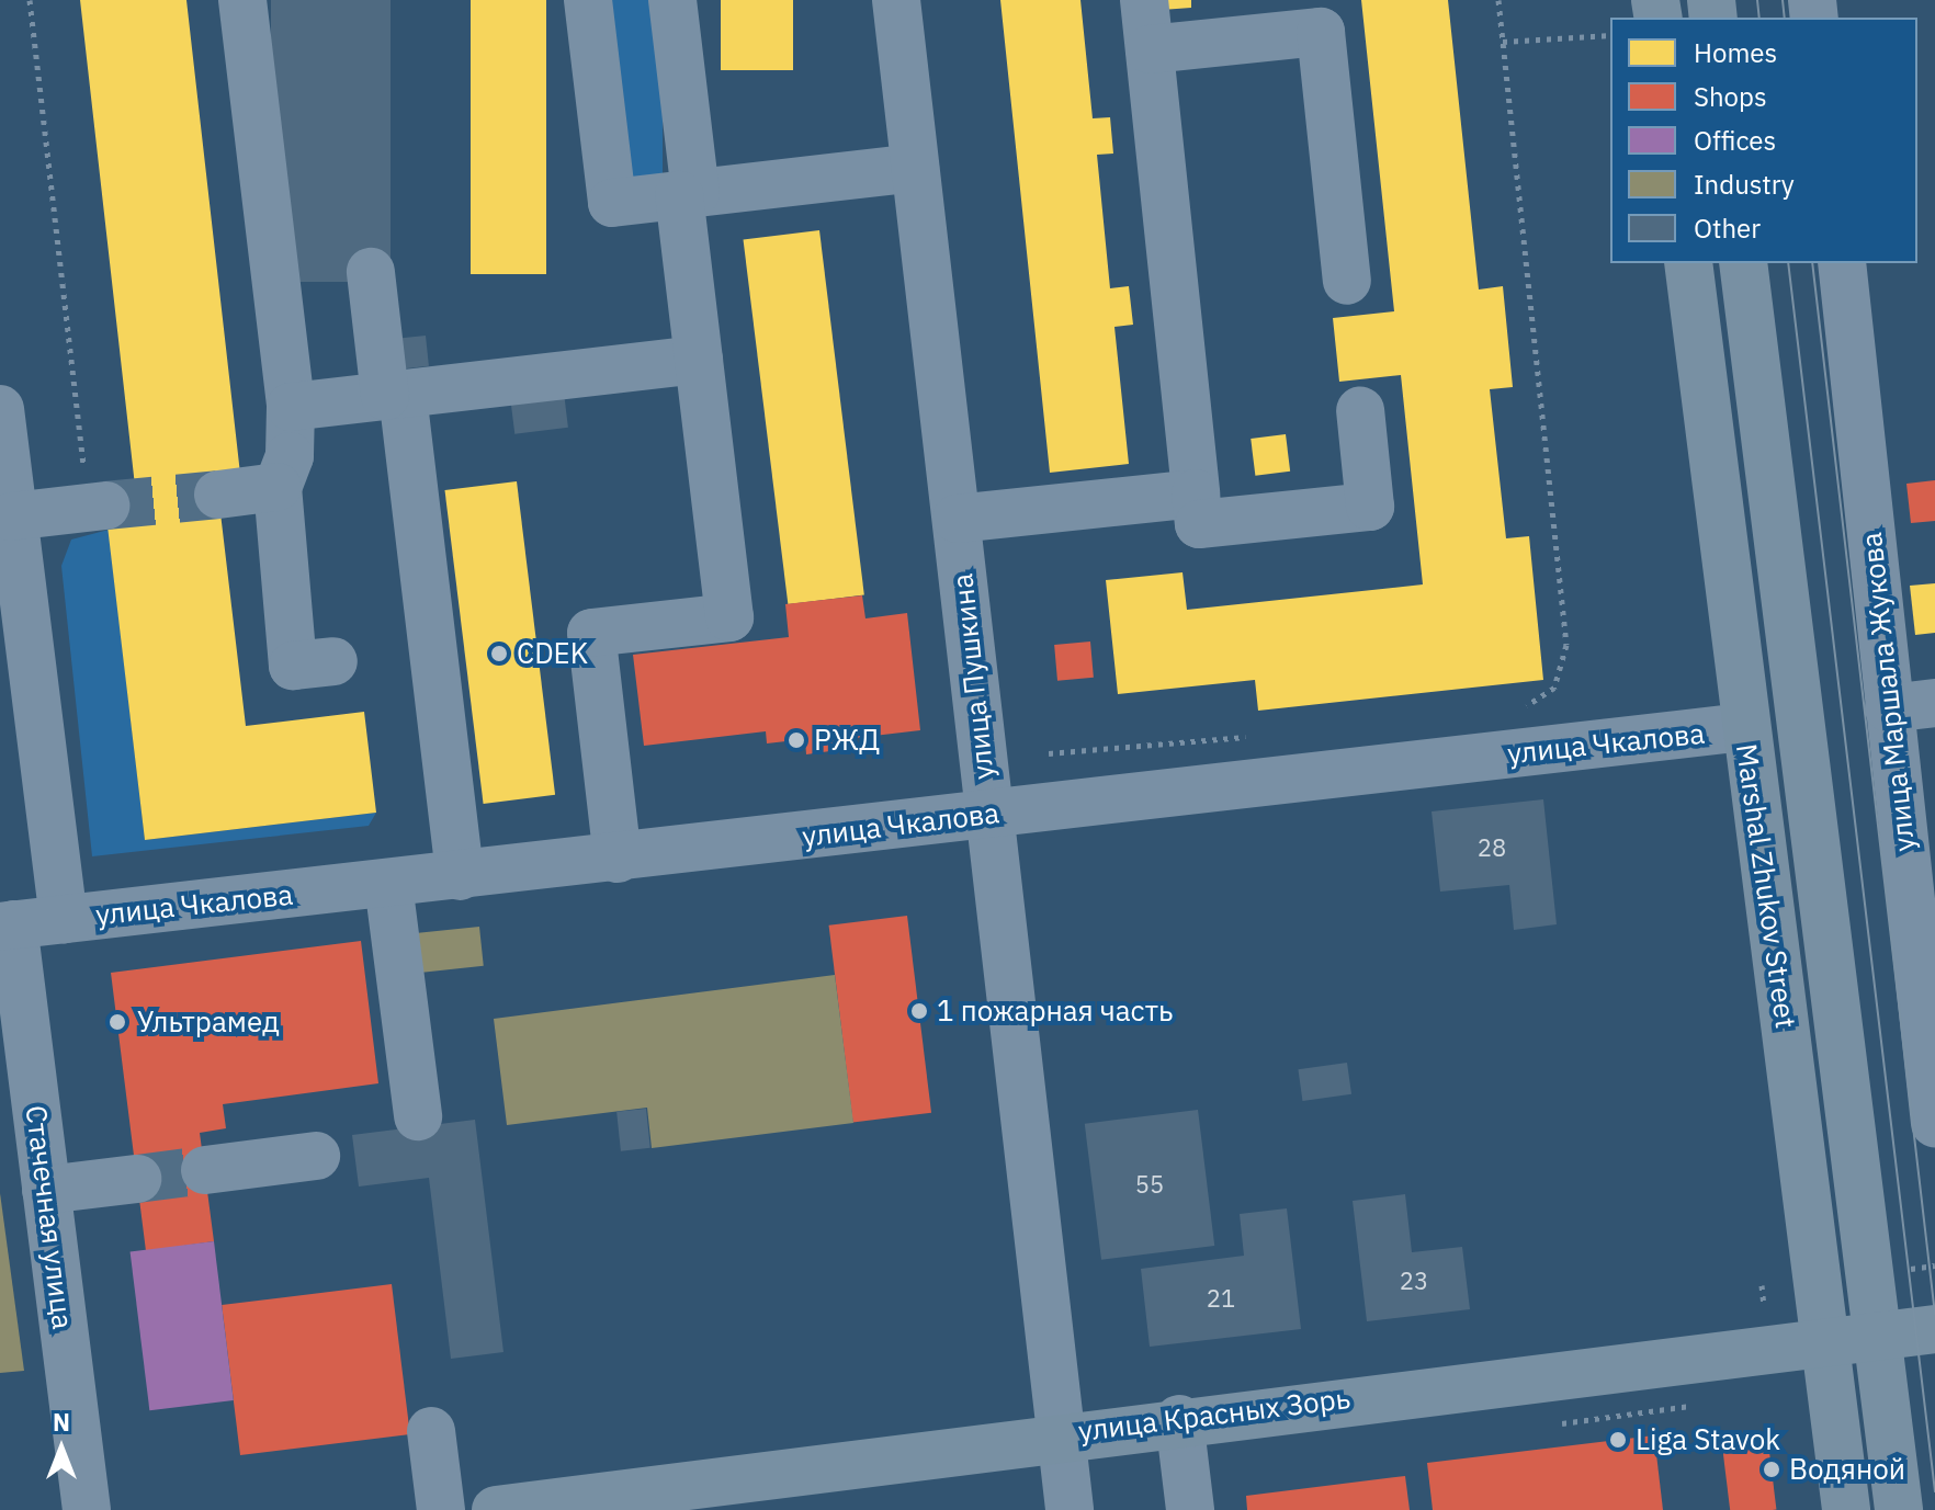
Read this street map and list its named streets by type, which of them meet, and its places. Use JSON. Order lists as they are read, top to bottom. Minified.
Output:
{"streets":{"main road":["улица Чкалова","Marshal Zhukov Street","улица Красных Зорь"],"street":["улица Пушкина","улица Маршала Жукова","Стачечная улица"]},"crossings":[["улица Пушкина","улица Чкалова"],["улица Пушкина","улица Красных Зорь"],["улица Чкалова","Marshal Zhukov Street"],["улица Чкалова","Стачечная улица"],["Marshal Zhukov Street","улица Красных Зорь"]],"places":["CDEK","РЖД","1 пожарная часть","Ультрамед","Liga Stavok","Водяной"],"house_numbers":["28","55","23","21"],"legend":["Homes","Shops","Offices","Industry","Other"],"north":"top"}
